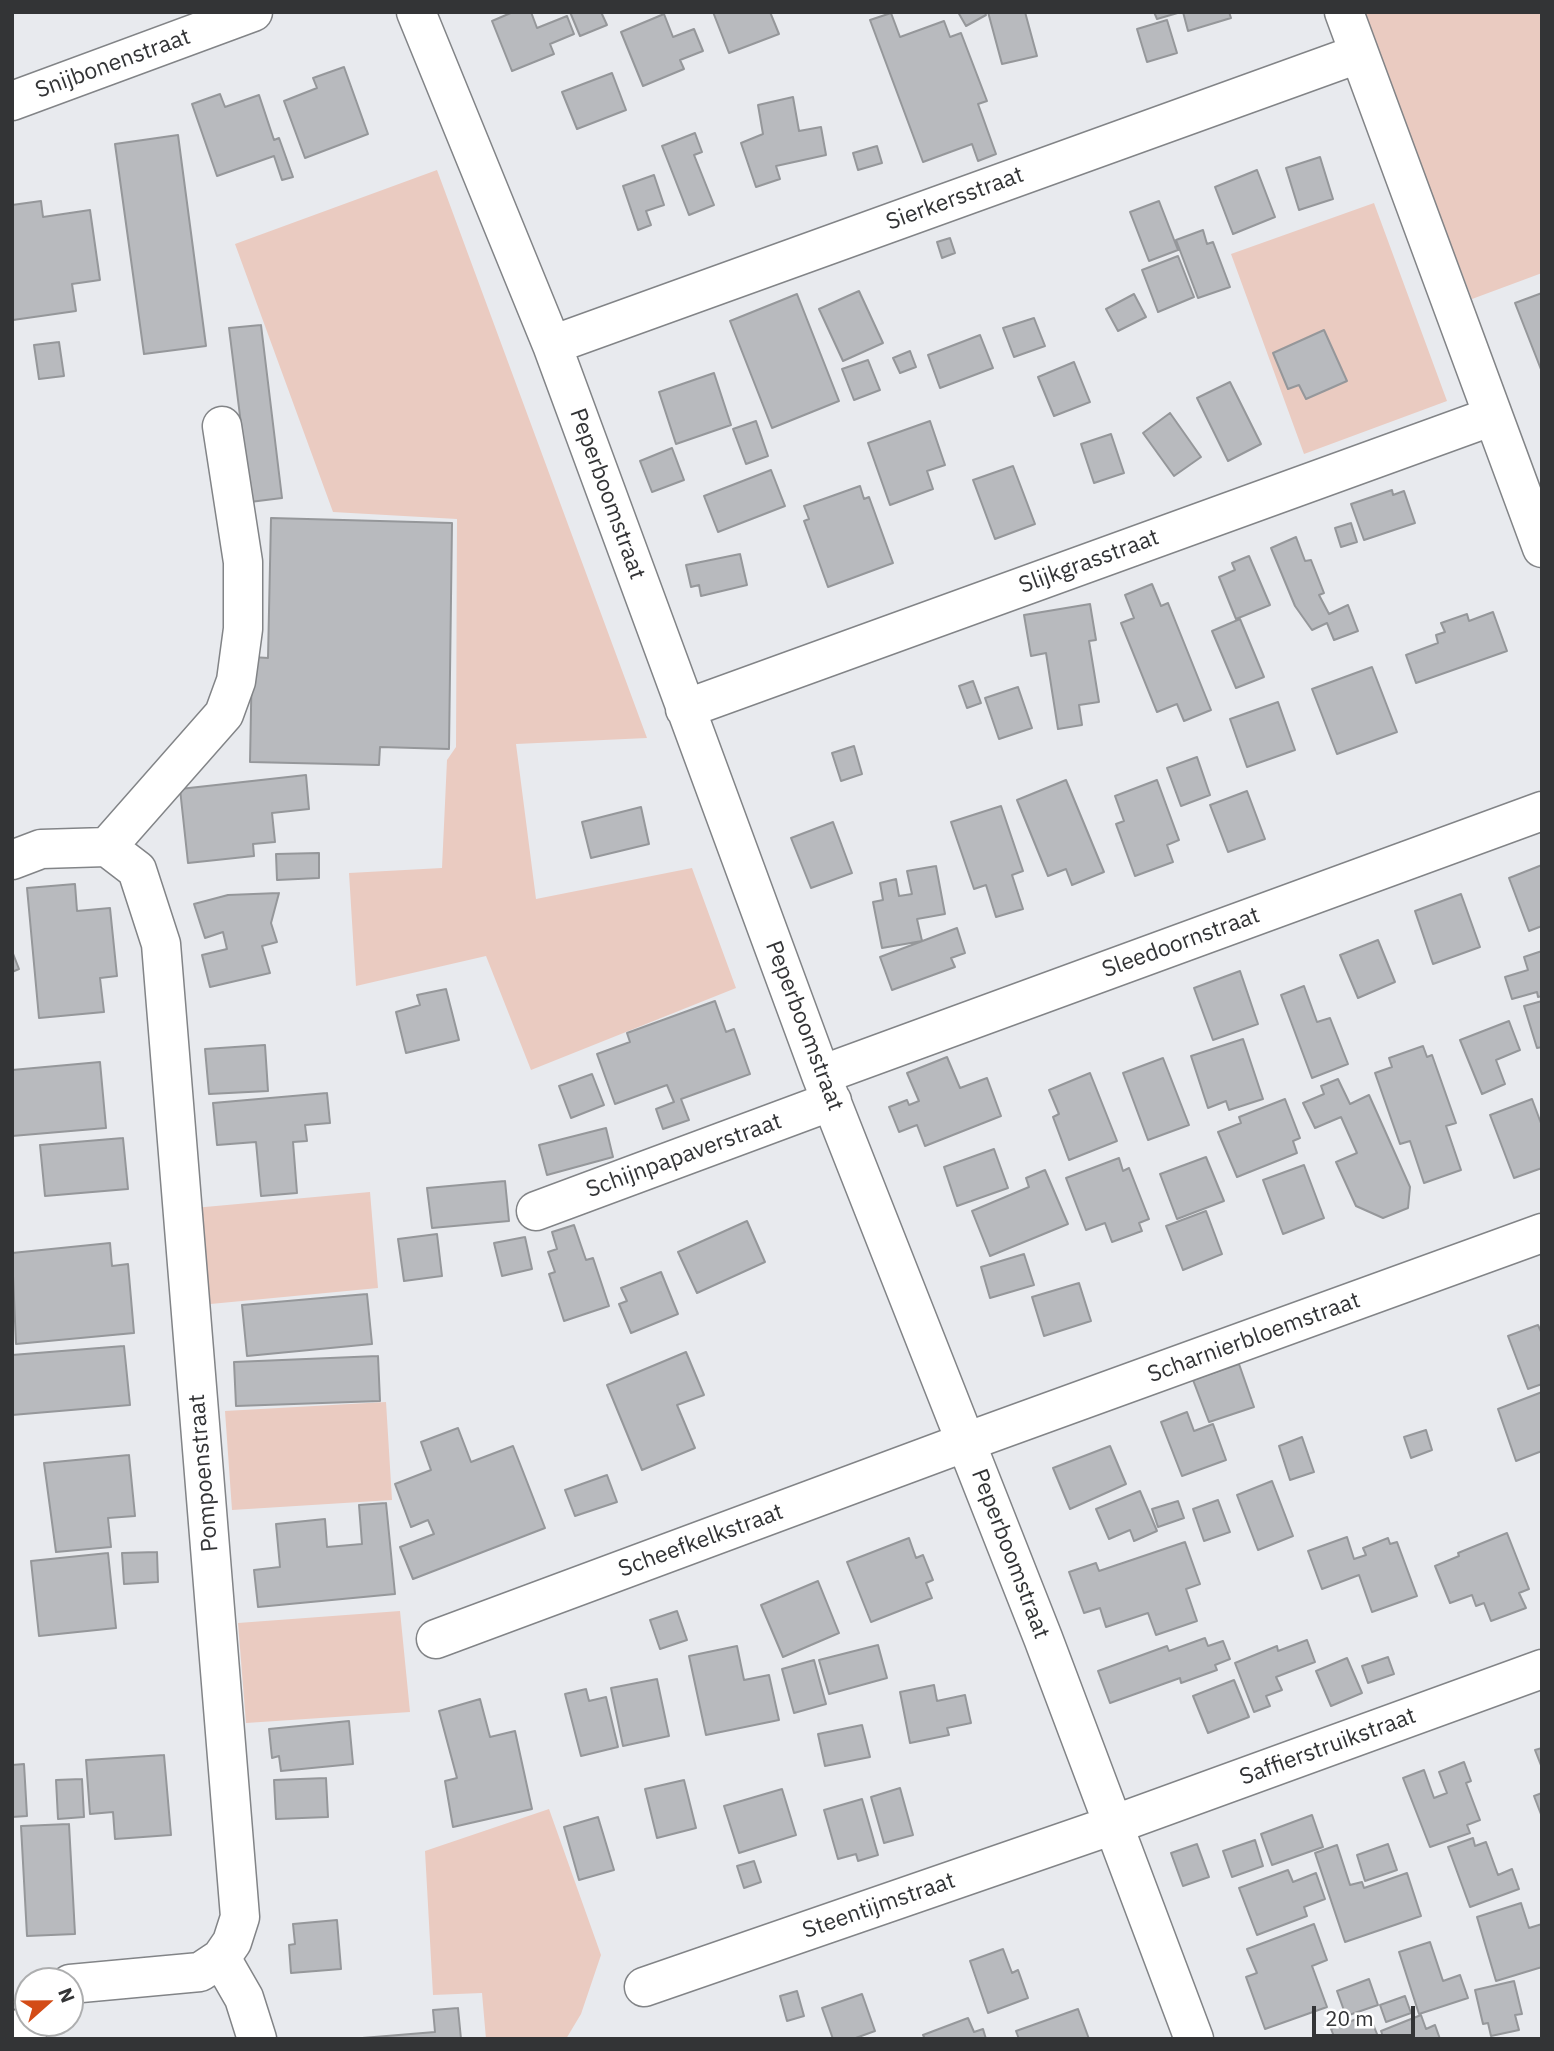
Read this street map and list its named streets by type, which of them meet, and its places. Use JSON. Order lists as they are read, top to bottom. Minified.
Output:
{"streets":{"street":["Snijbonenstraat","Sierkersstraat","Peperboomstraat","Slijkgrasstraat","Sleedoornstraat","Schijnpapaverstraat","Scharnierbloemstraat","Pompoenstraat","Scheefkelkstraat","Saffierstruikstraat","Steentijmstraat"]},"crossings":[["Sierkersstraat","Peperboomstraat"],["Peperboomstraat","Slijkgrasstraat"],["Peperboomstraat","Sleedoornstraat"],["Peperboomstraat","Schijnpapaverstraat"],["Peperboomstraat","Scharnierbloemstraat"],["Peperboomstraat","Scheefkelkstraat"],["Peperboomstraat","Saffierstruikstraat"],["Peperboomstraat","Steentijmstraat"],["Sleedoornstraat","Schijnpapaverstraat"],["Scharnierbloemstraat","Scheefkelkstraat"],["Saffierstruikstraat","Steentijmstraat"]],"scale_bar":"20 m","north":"right"}
